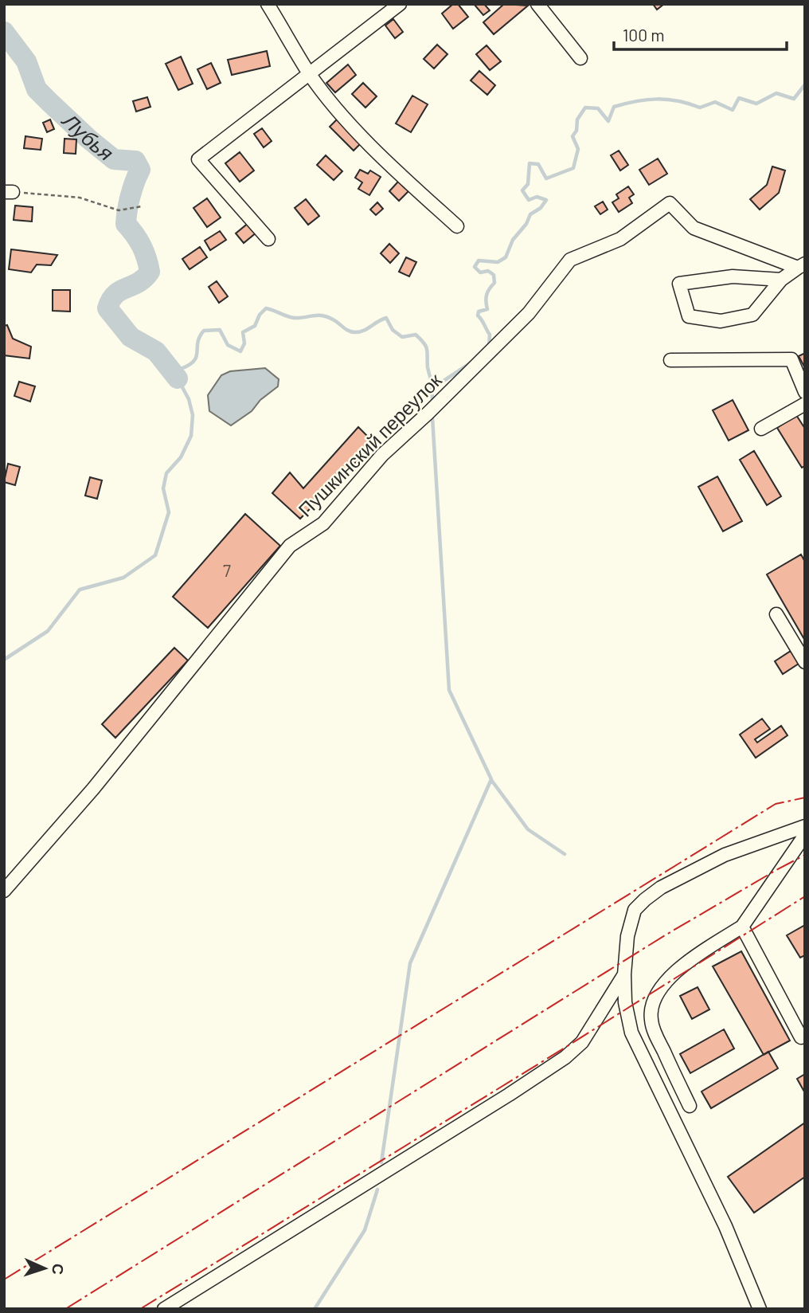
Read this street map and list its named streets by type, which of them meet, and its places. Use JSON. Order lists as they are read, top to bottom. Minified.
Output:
{"streets":{"street":["Пушкинский переулок"]},"water":["Лубья"],"house_numbers":["7"],"scale_bar":"100 m","north":"right"}
